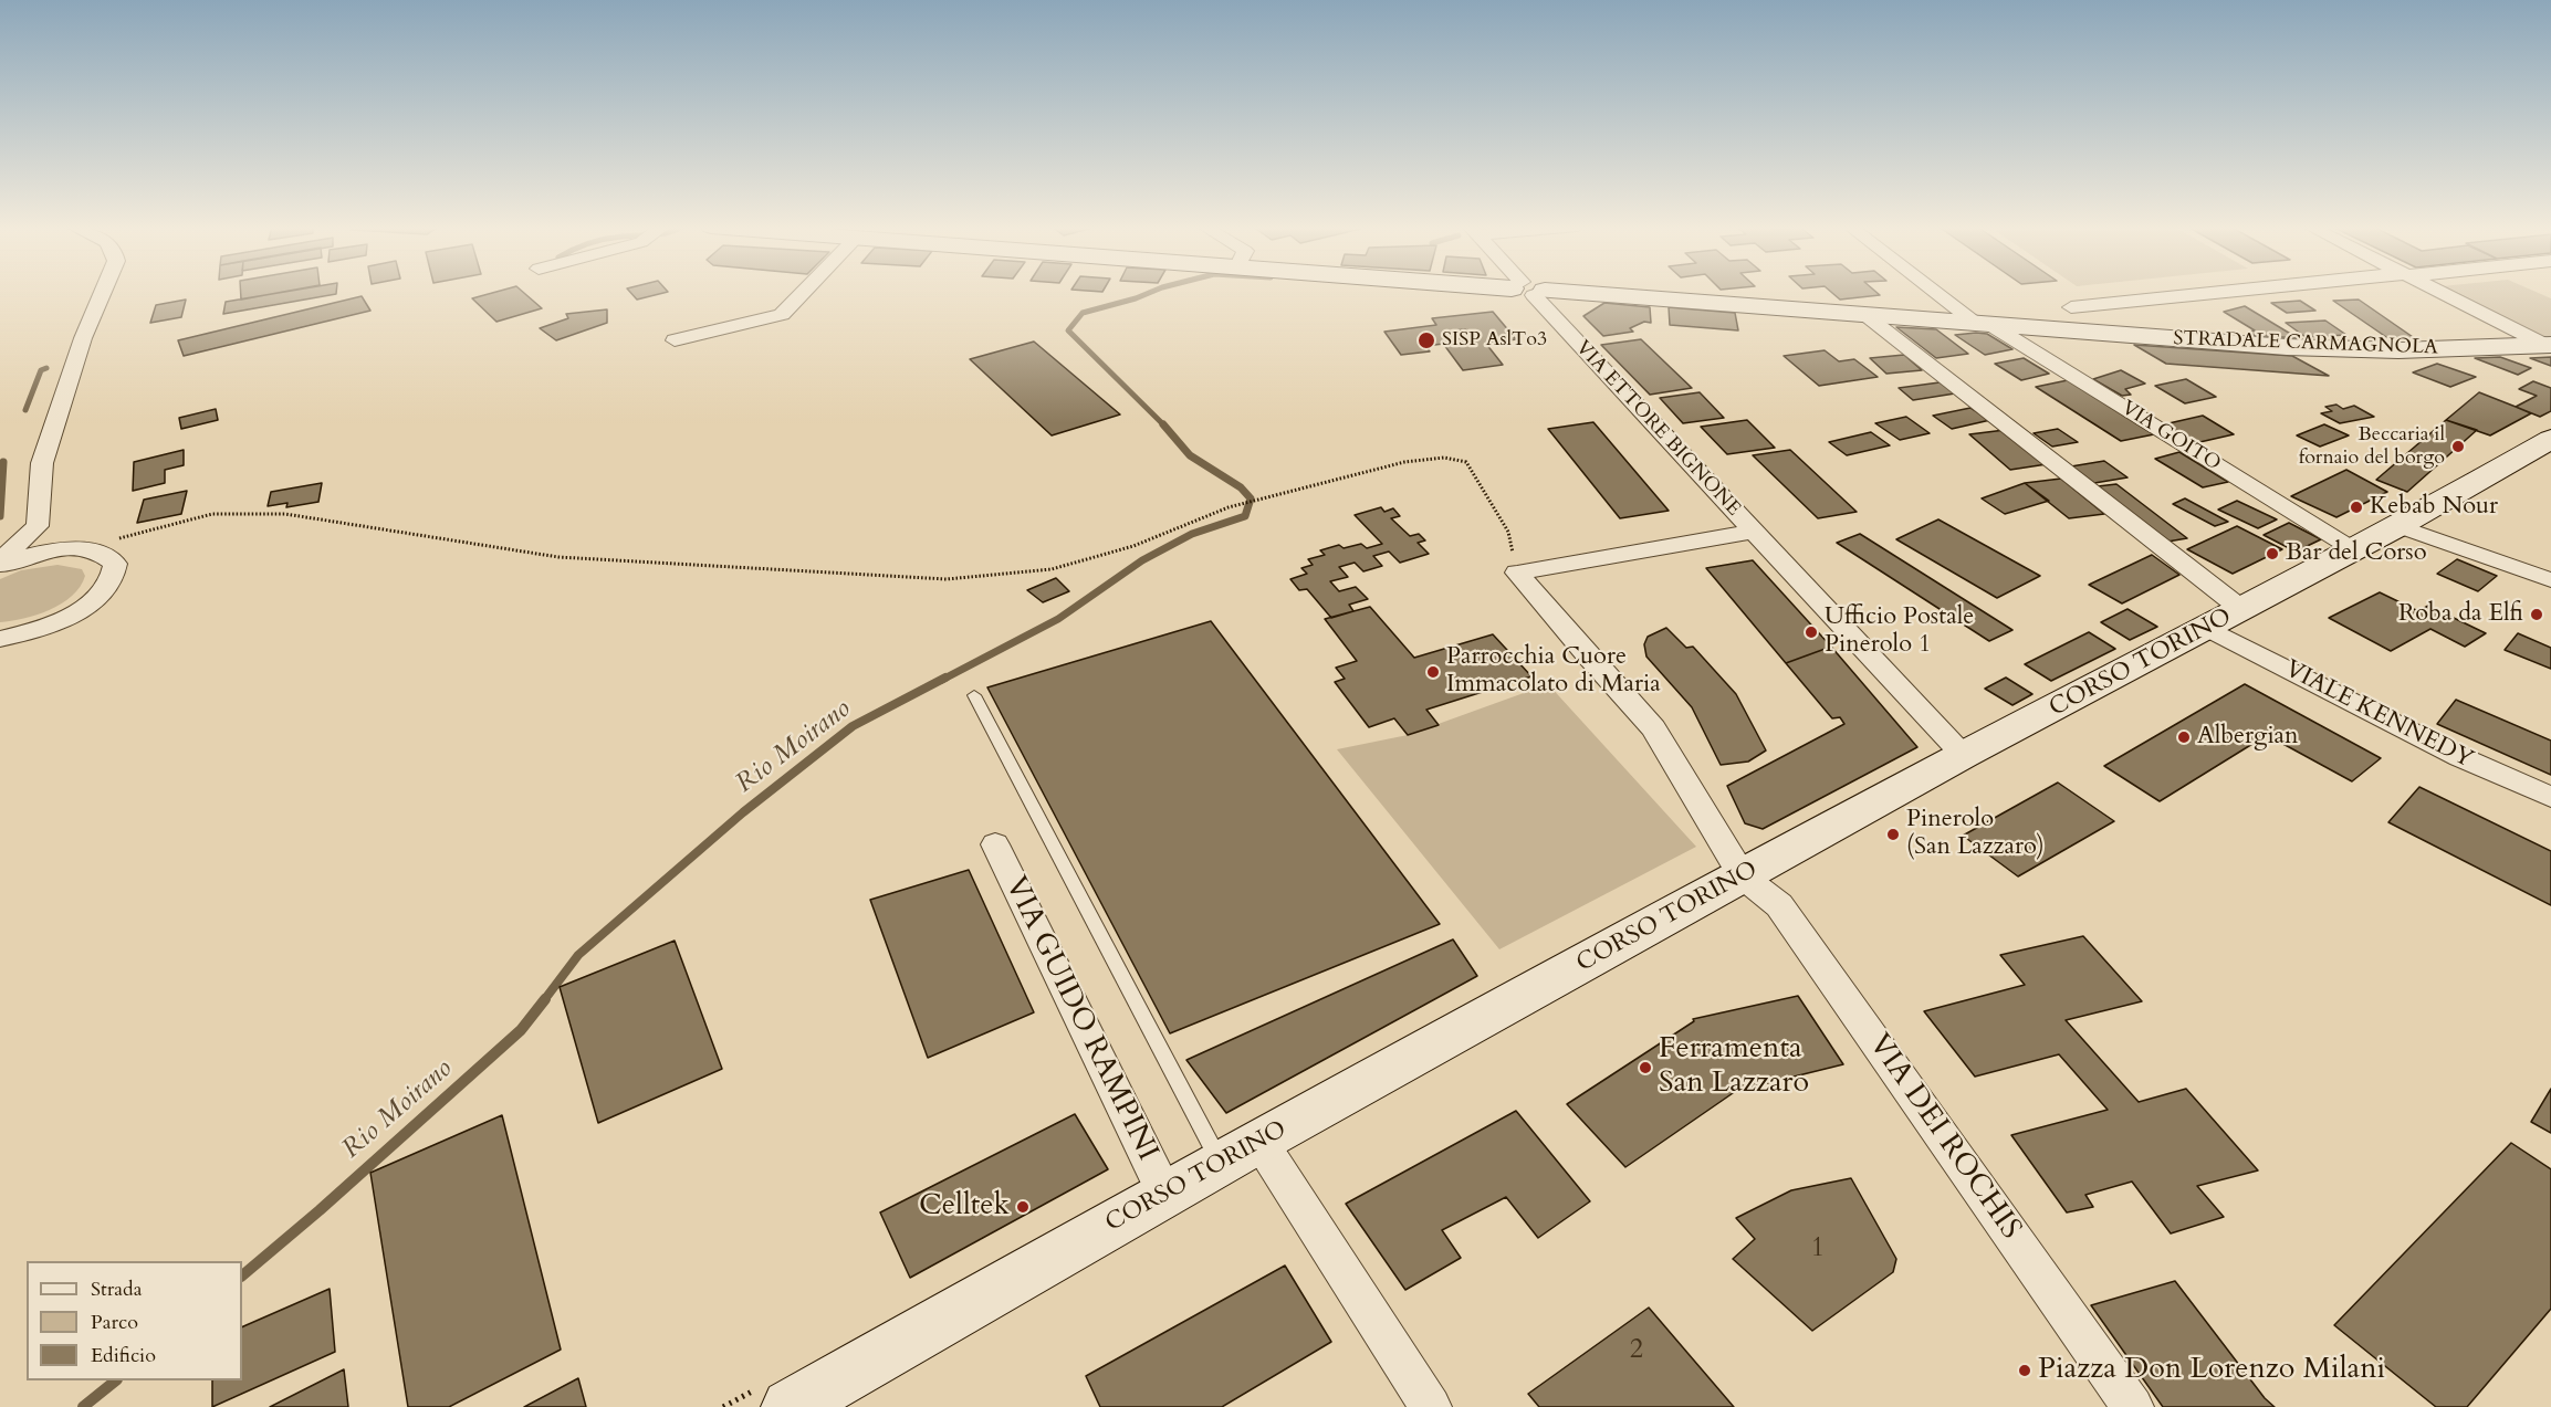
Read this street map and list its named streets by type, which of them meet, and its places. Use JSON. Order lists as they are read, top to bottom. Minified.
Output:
{"streets":{"main road":["STRADALE CARMAGNOLA","CORSO TORINO"],"street":["VIA ETTORE BIGNONE","VIA GOITO","VIALE KENNEDY","VIA GUIDO RAMPINI","VIA DEI ROCHIS"]},"crossings":[["STRADALE CARMAGNOLA","VIA GOITO"],["VIA ETTORE BIGNONE","CORSO TORINO"],["VIA ETTORE BIGNONE","VIA DEI ROCHIS"],["VIA GOITO","CORSO TORINO"],["CORSO TORINO","VIALE KENNEDY"],["CORSO TORINO","VIA GUIDO RAMPINI"],["CORSO TORINO","VIA DEI ROCHIS"]],"water":["Rio Moirano"],"places":["SISP AslTo3","Beccaria il fornaio del borgo","Kebab Nour","Bar del Corso","Roba da Elfi","Ufficio Postale Pinerolo 1","Parrocchia Cuore Immacolato di Maria","Albergian","Pinerolo (San Lazzaro)","Ferramenta San Lazzaro","Celltek","Piazza Don Lorenzo Milani"],"house_numbers":["1","2"],"legend":["Strada","Parco","Edificio"]}
